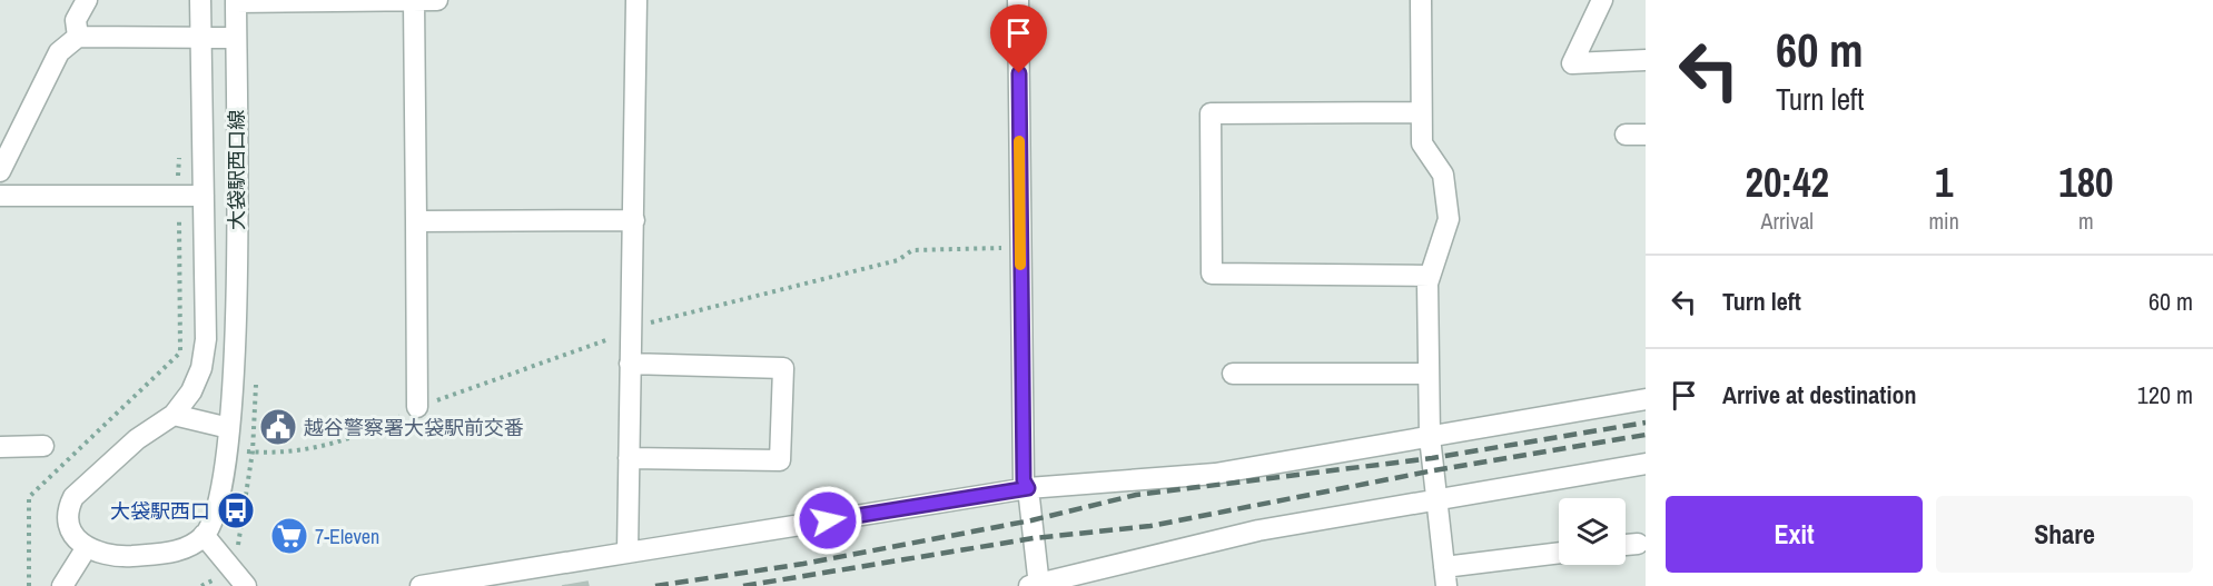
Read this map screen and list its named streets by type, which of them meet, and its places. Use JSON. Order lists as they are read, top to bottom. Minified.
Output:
{"streets":{"street":["大袋駅西口線"]},"places":{"public building":["越谷警察署大袋駅前交番"],"bus stop":["大袋駅西口"],"supermarket":["7-Eleven"]},"page":{"turn":["60 m","Turn left"],"eta":["20:42","Arrival","1","min","180","m"],"list":[{"name":"Turn left","value":"60 m"},{"name":"Arrive at destination","value":"120 m"}],"buttons":["Exit","Share"]}}
